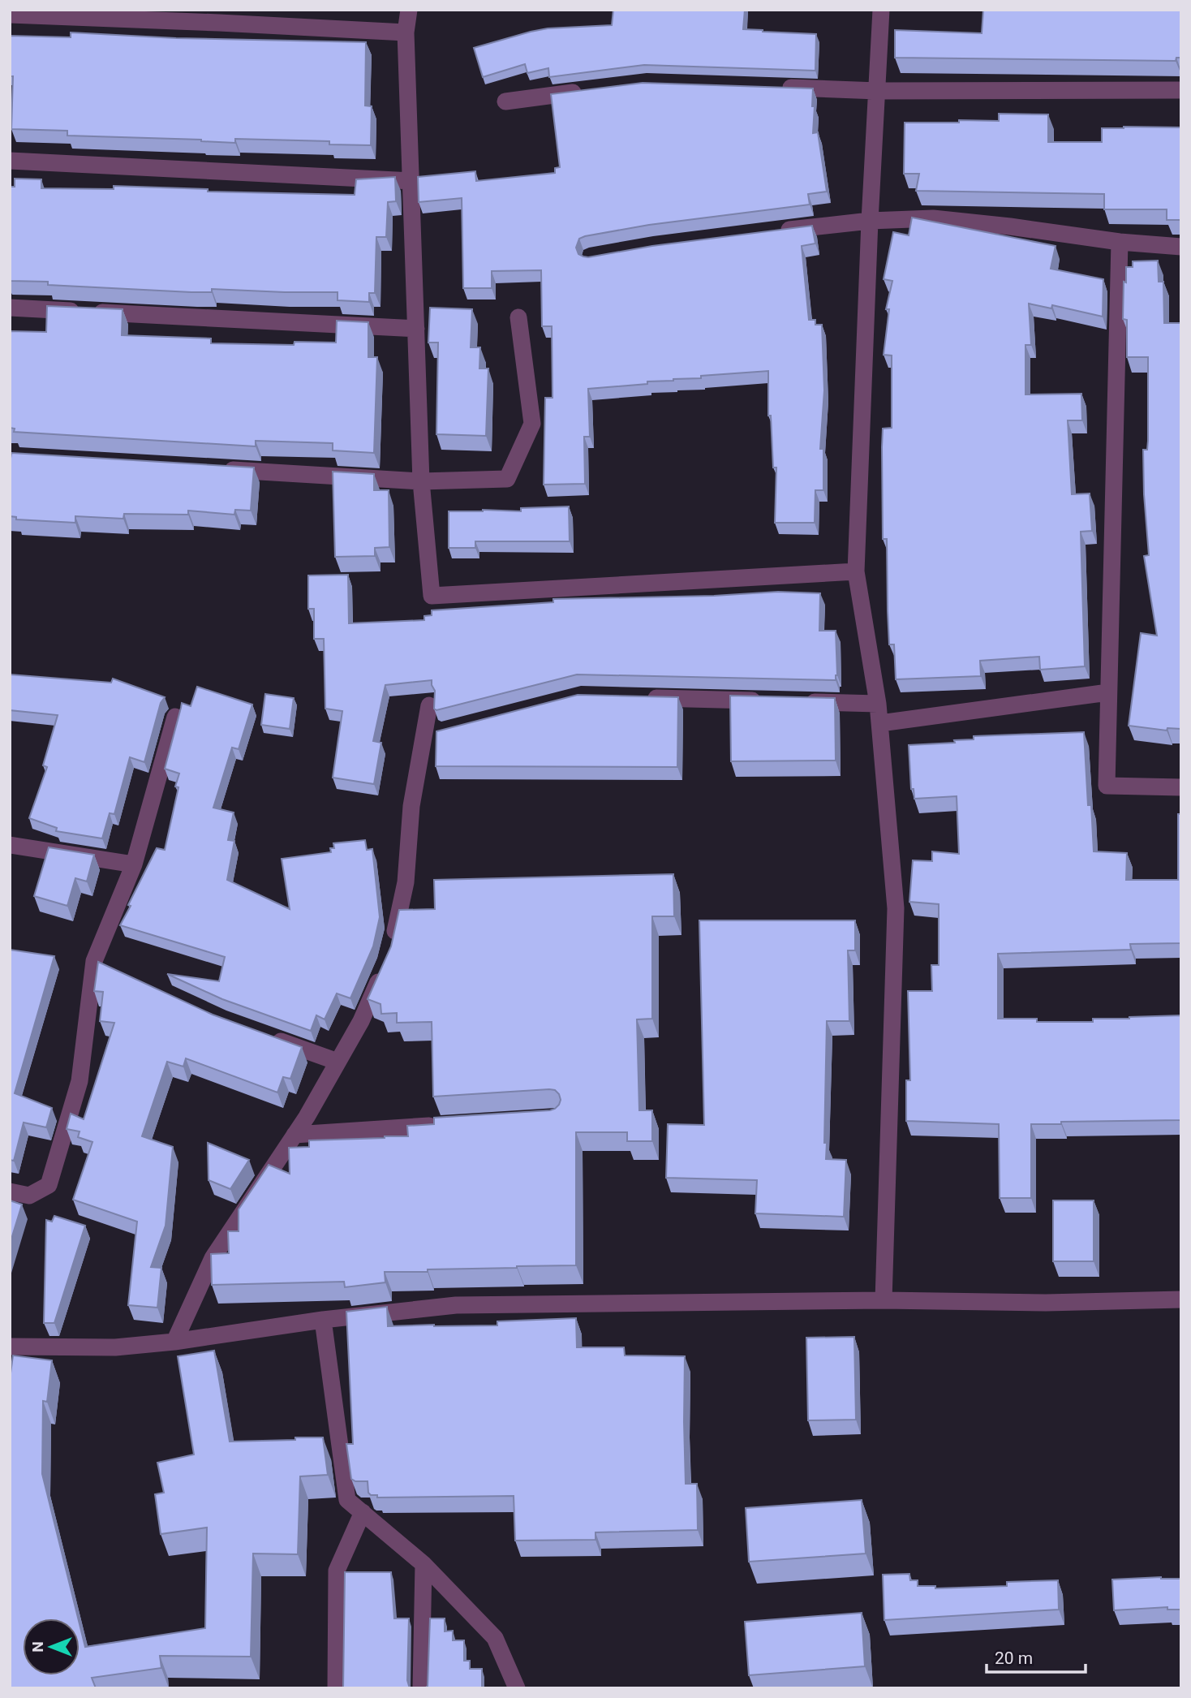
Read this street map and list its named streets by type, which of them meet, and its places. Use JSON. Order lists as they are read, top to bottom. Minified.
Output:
{"scale_bar":"20 m","north":"left"}
